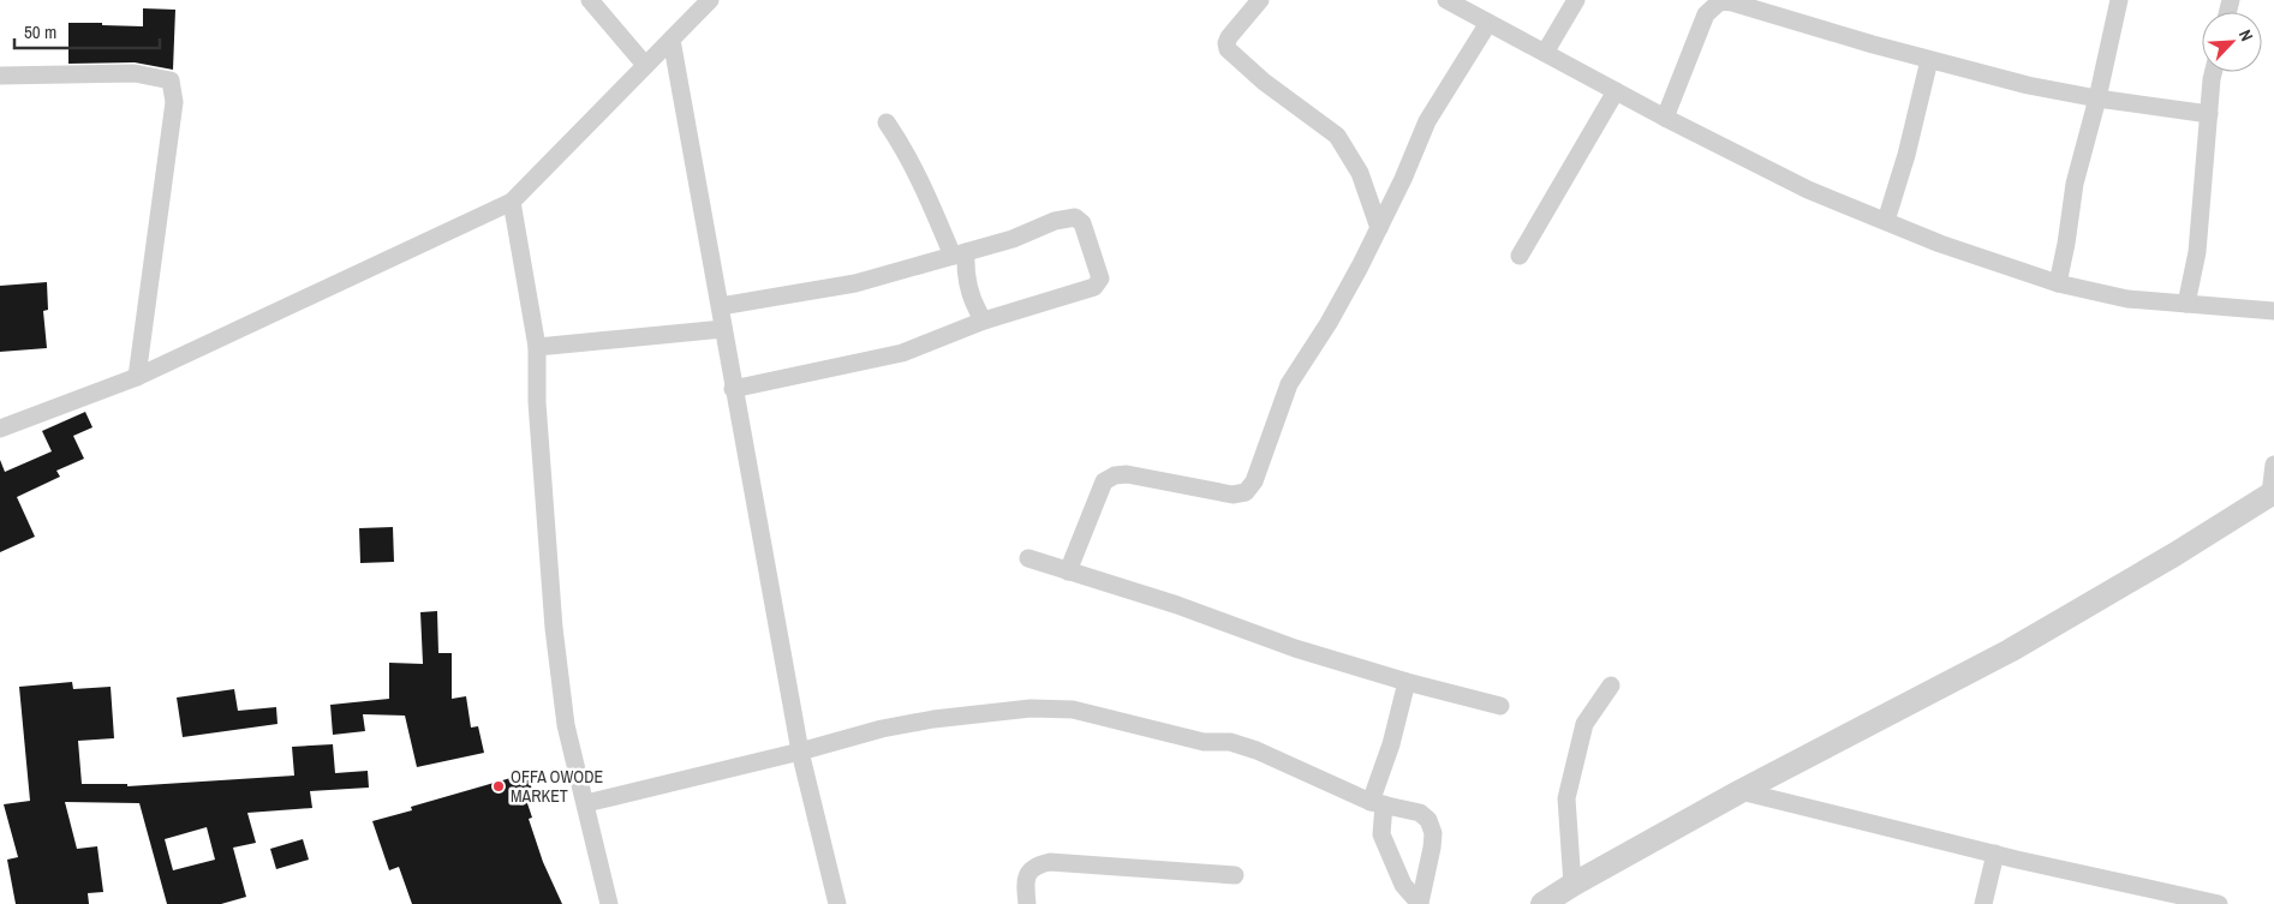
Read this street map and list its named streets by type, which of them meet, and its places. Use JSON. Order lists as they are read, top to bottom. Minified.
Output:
{"places":["OFFA OWODE MARKET"],"scale_bar":"50 m","north":"top right"}
